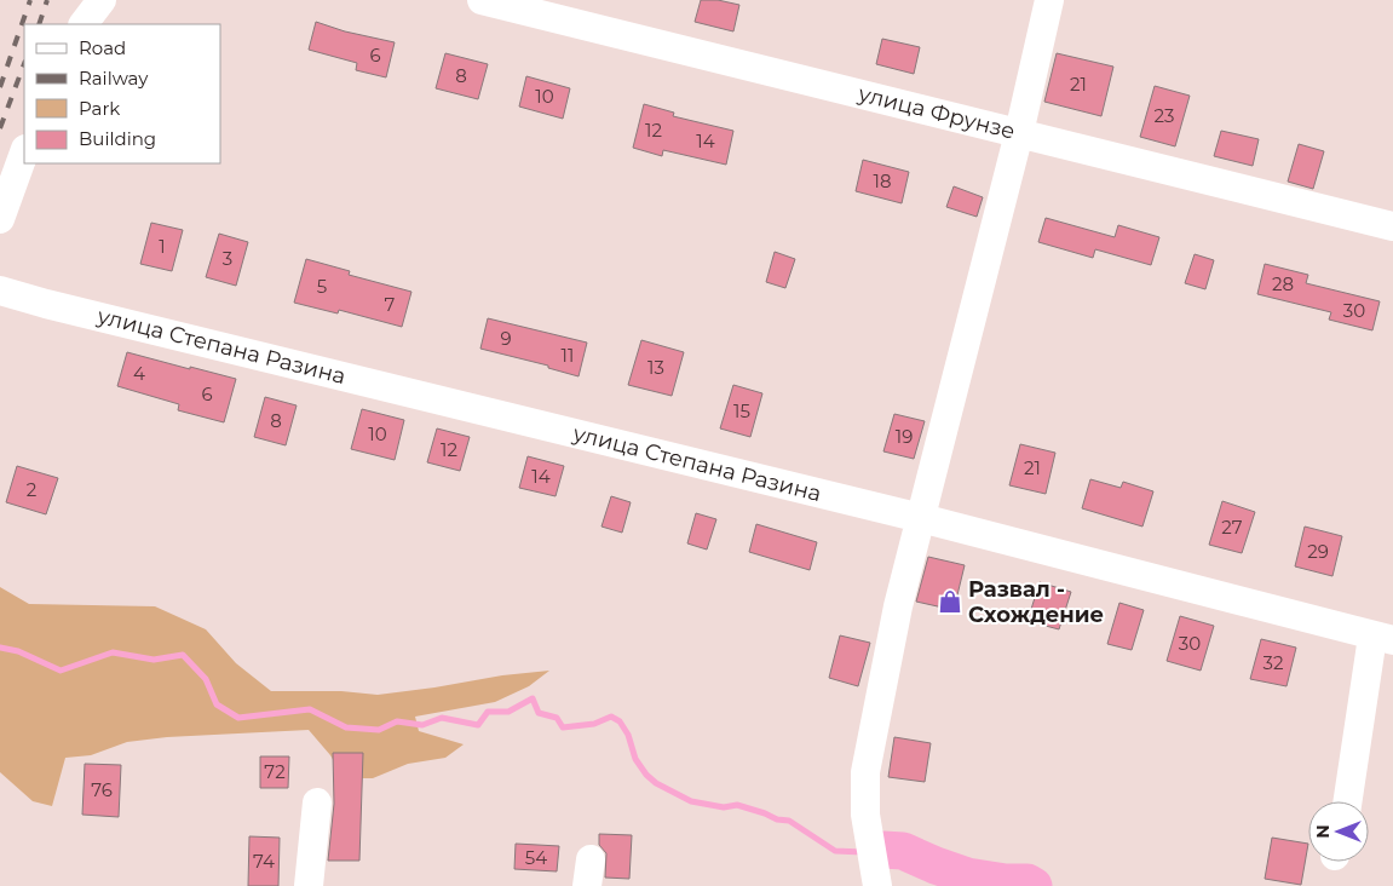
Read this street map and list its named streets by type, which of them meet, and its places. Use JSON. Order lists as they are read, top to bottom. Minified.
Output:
{"streets":{"street":["улица Фрунзе","улица Степана Разина"]},"places":{"shop":["Развал - Схождение"]},"house_numbers":["6","8","21","10","23","12","14","18","1","3","28","5","7","30","9","11","13","4","6","15","8","10","19","12","21","14","2","27","29","30","32","72","76","54","74"],"legend":["Road","Railway","Park","Building"],"north":"left"}
